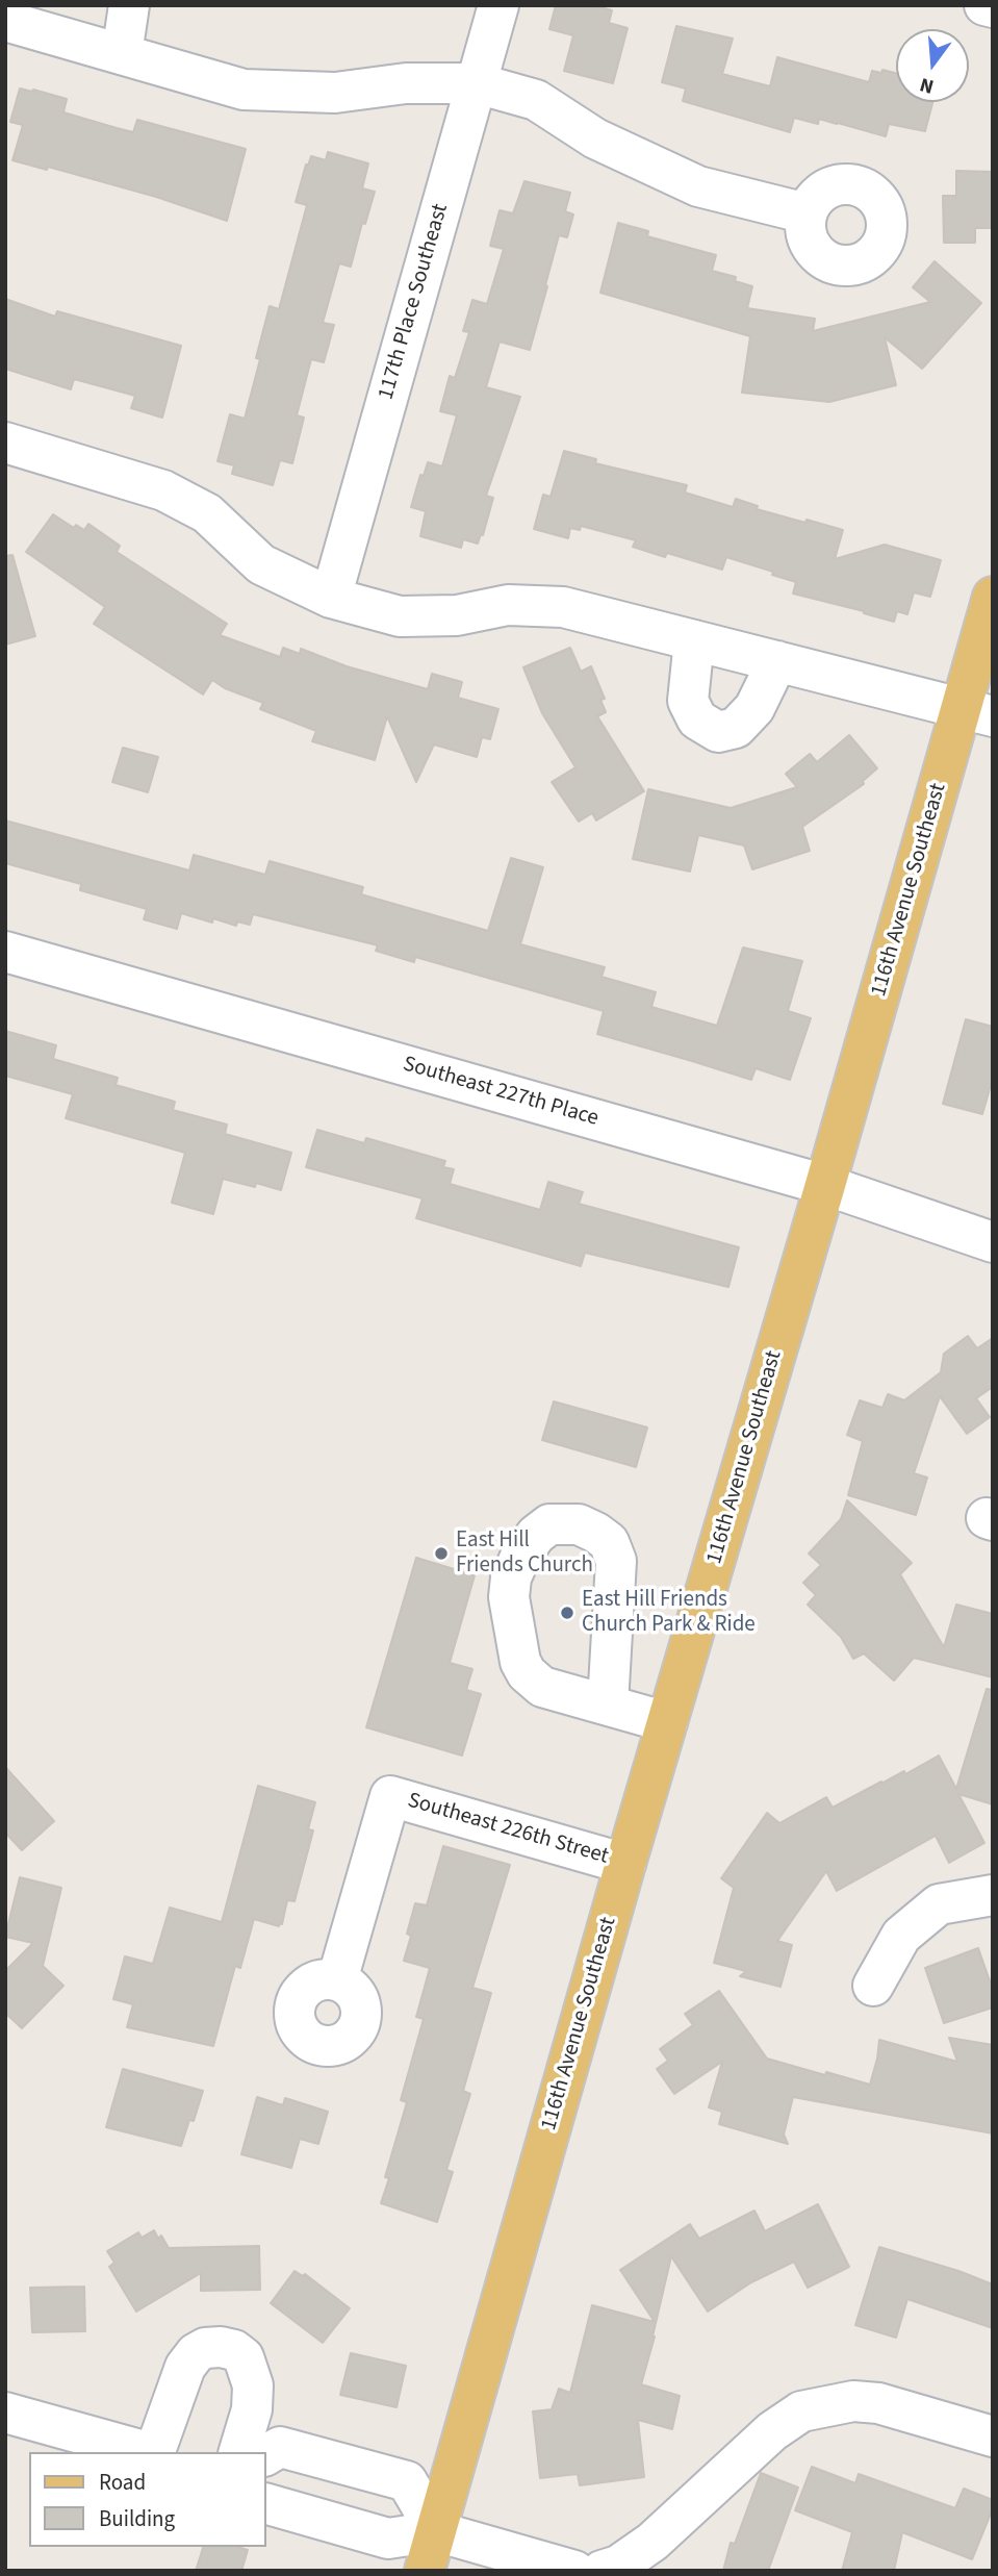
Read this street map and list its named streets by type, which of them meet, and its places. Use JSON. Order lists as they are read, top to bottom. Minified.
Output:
{"streets":{"main road":["116th Avenue Southeast"],"street":["117th Place Southeast","Southeast 227th Place","Southeast 226th Street"]},"crossings":[["116th Avenue Southeast","Southeast 227th Place"],["116th Avenue Southeast","Southeast 226th Street"]],"places":["East Hill Friends Church","East Hill Friends Church Park & Ride"],"legend":["Road","Building"],"north":"bottom"}
